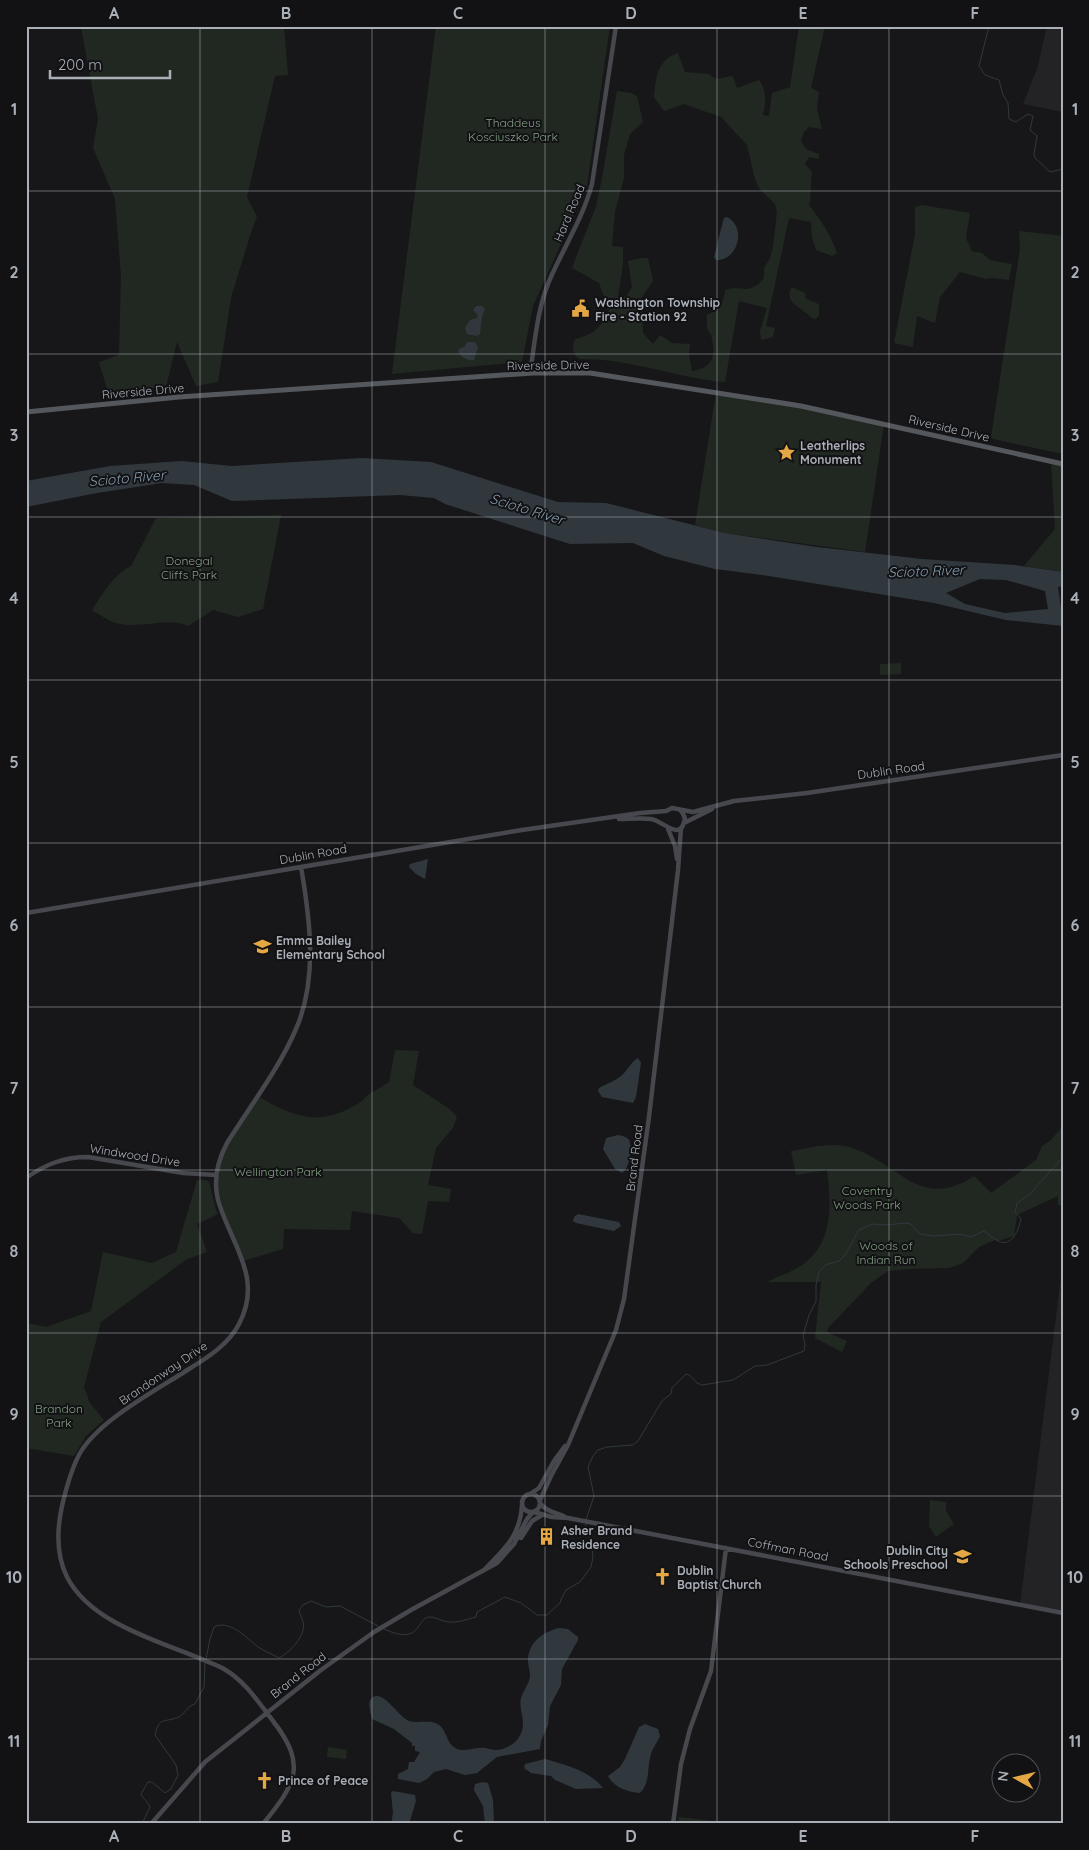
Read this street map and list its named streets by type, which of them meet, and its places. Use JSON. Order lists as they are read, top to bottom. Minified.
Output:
{"streets":{"main road":["Hard Road","Riverside Drive","Dublin Road","Windwood Drive","Brand Road","Brandonway Drive","Coffman Road"]},"crossings":[["Hard Road","Riverside Drive"],["Dublin Road","Brand Road"],["Dublin Road","Brandonway Drive"],["Windwood Drive","Brandonway Drive"],["Brand Road","Brandonway Drive"],["Brand Road","Coffman Road"]],"water":["Scioto River"],"parks":["Thaddeus Kosciuszko Park","Donegal Cliffs Park","Wellington Park","Coventry Woods Park","Woods of Indian Run","Brandon Park"],"places":{"public building":["Washington Township Fire - Station 92"],"place":["Leatherlips Monument"],"school or university":["Emma Bailey Elementary School","Dublin City Schools Preschool"],"building":["Asher Brand Residence"],"church":["Dublin Baptist Church","Prince of Peace"]},"scale_bar":"200 m","north":"left","grid":{"columns":["A","B","C","D","E","F"],"rows":["1","2","3","4","5","6","7","8","9","10","11"]}}
